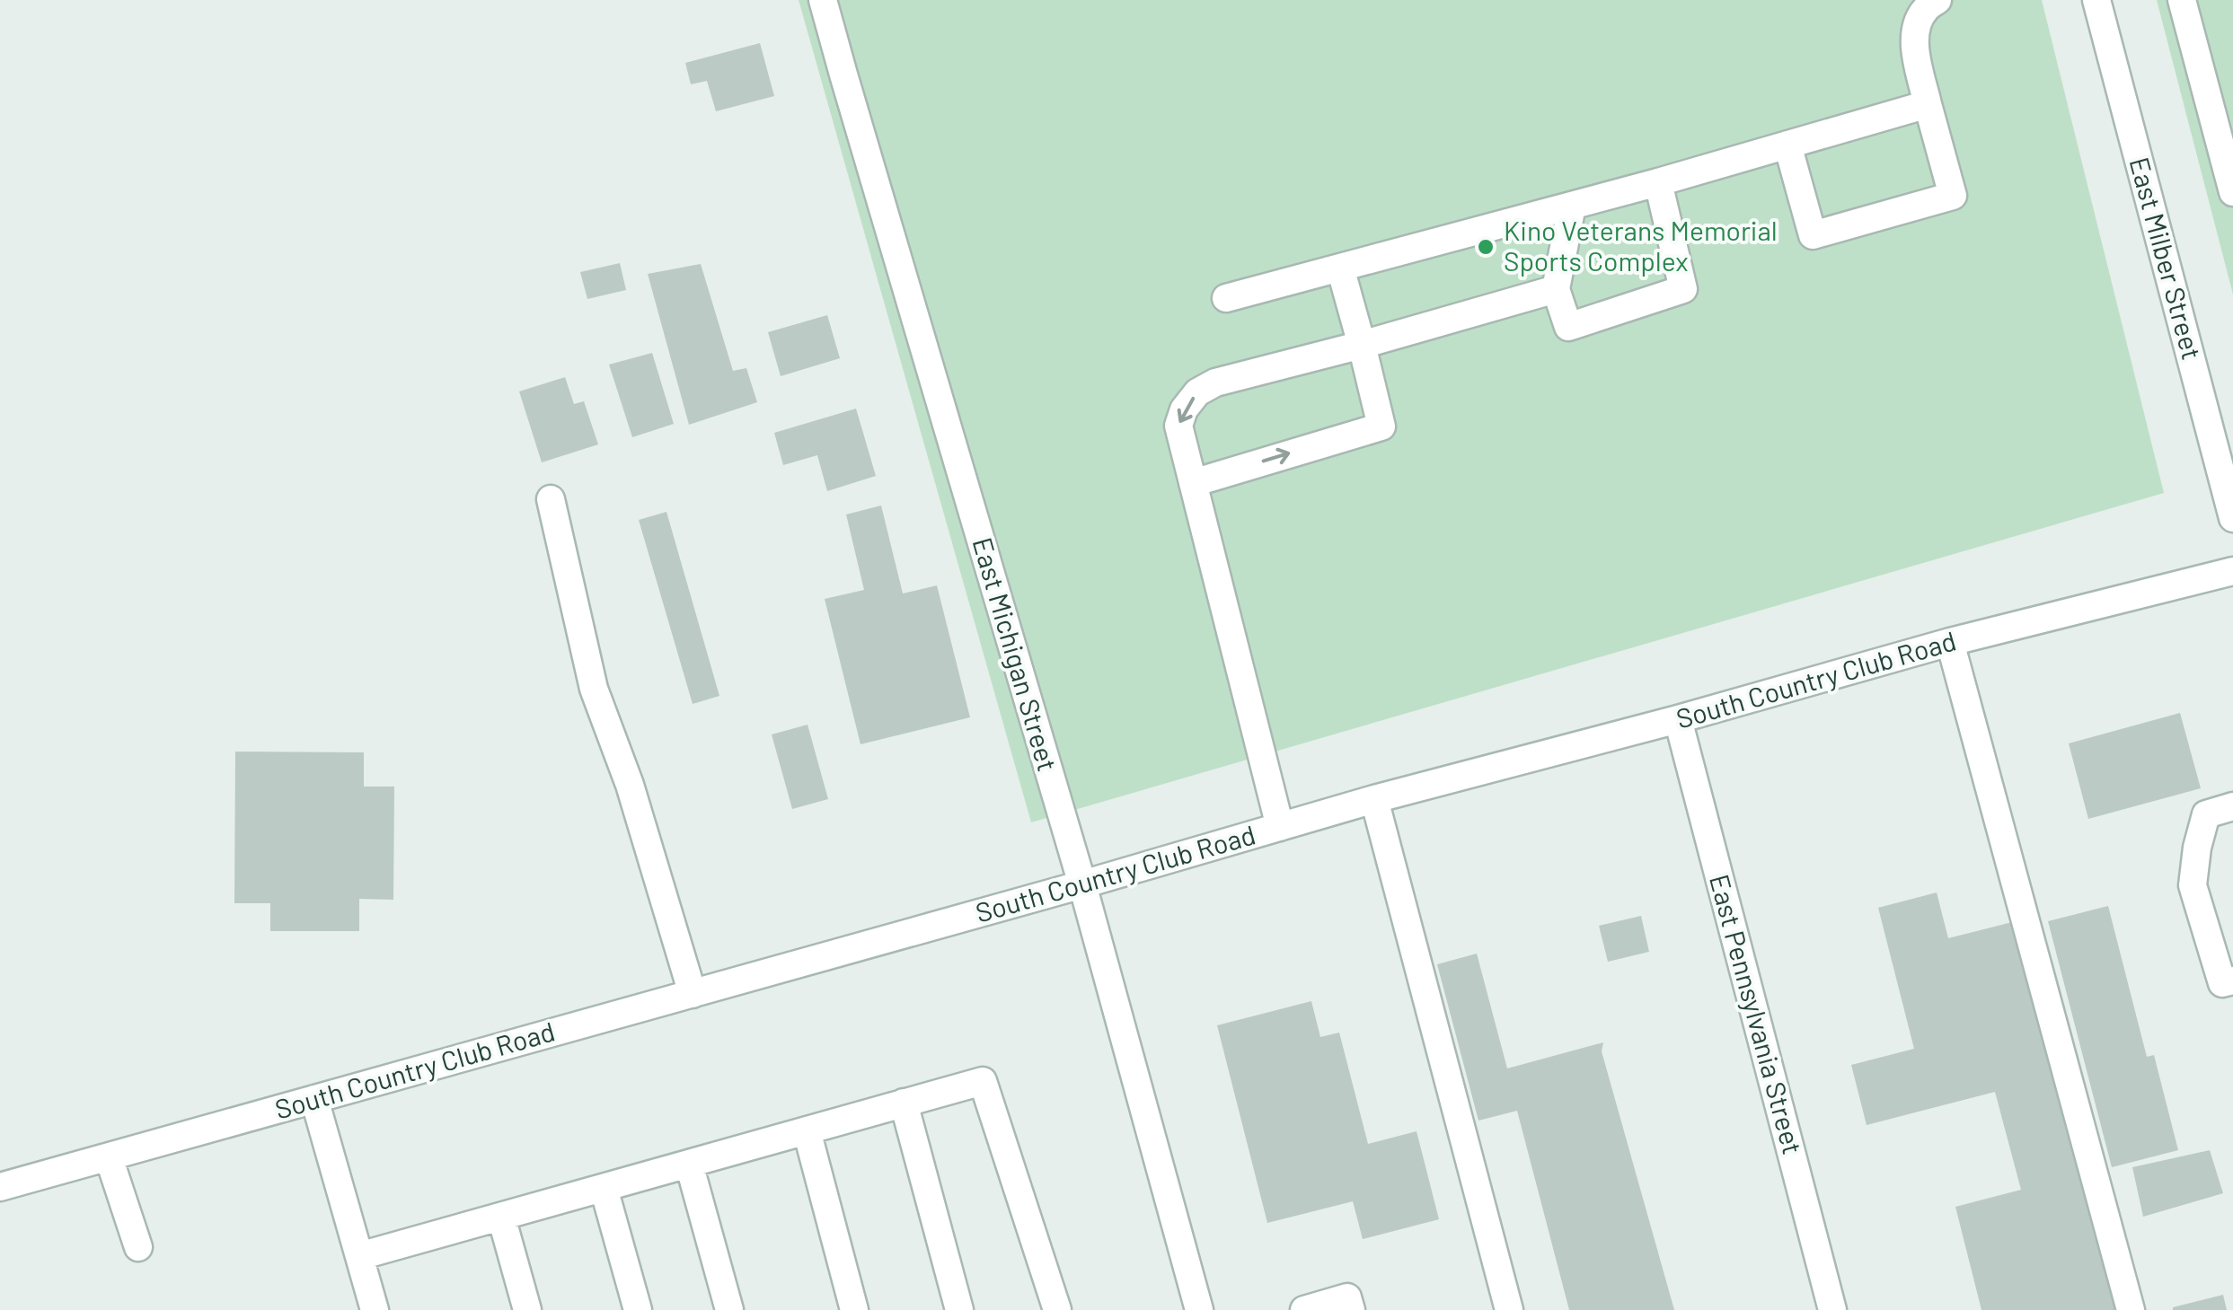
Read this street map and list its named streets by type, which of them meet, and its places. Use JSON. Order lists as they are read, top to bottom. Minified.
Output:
{"streets":{"street":["East Milber Street","East Michigan Street","South Country Club Road","East Pennsylvania Street"]},"crossings":[["East Michigan Street","South Country Club Road"],["South Country Club Road","East Pennsylvania Street"]],"places":["Kino Veterans Memorial Sports Complex"]}
